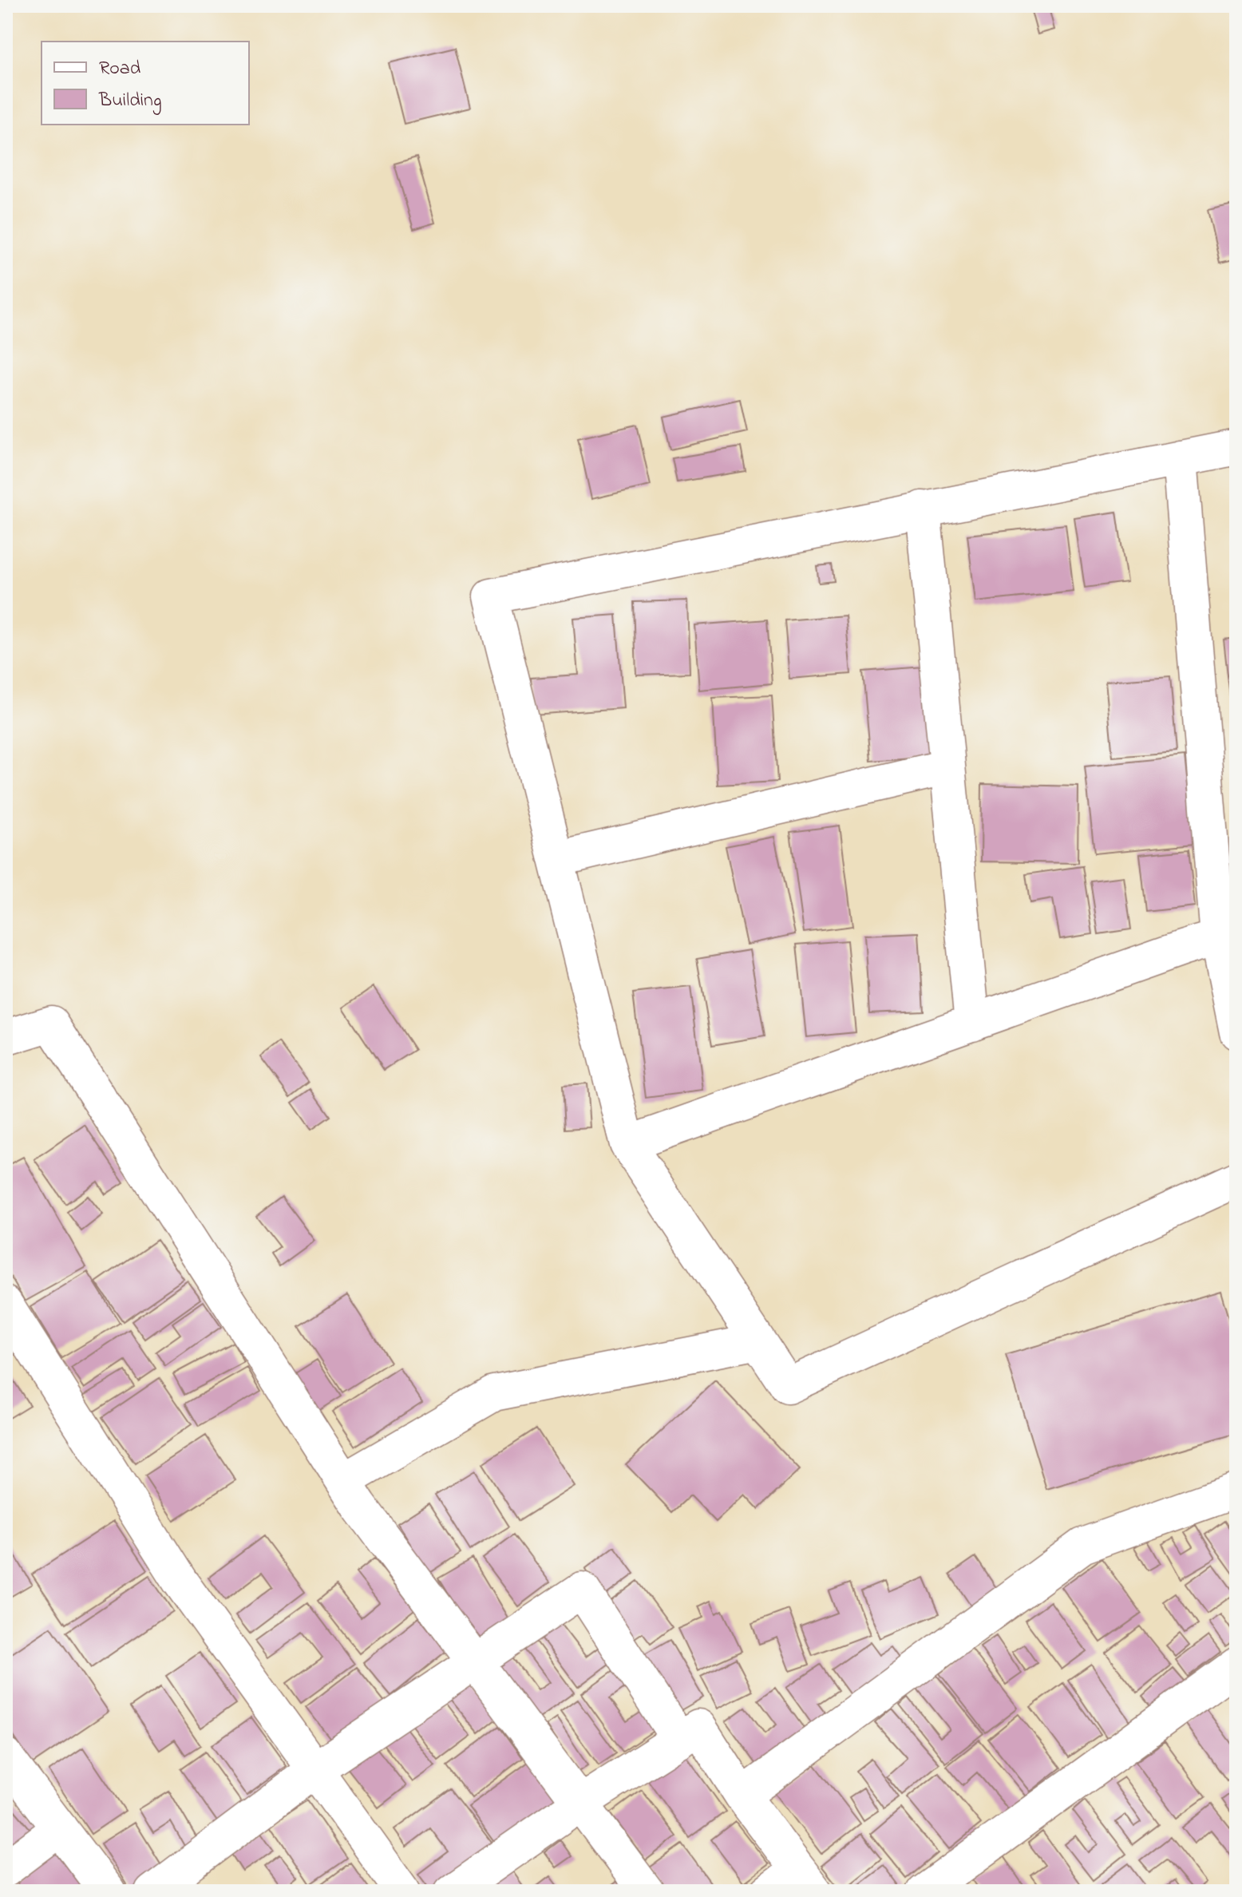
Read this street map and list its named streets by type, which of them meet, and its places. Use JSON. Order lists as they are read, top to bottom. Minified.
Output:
{"legend":["Road","Building"]}
